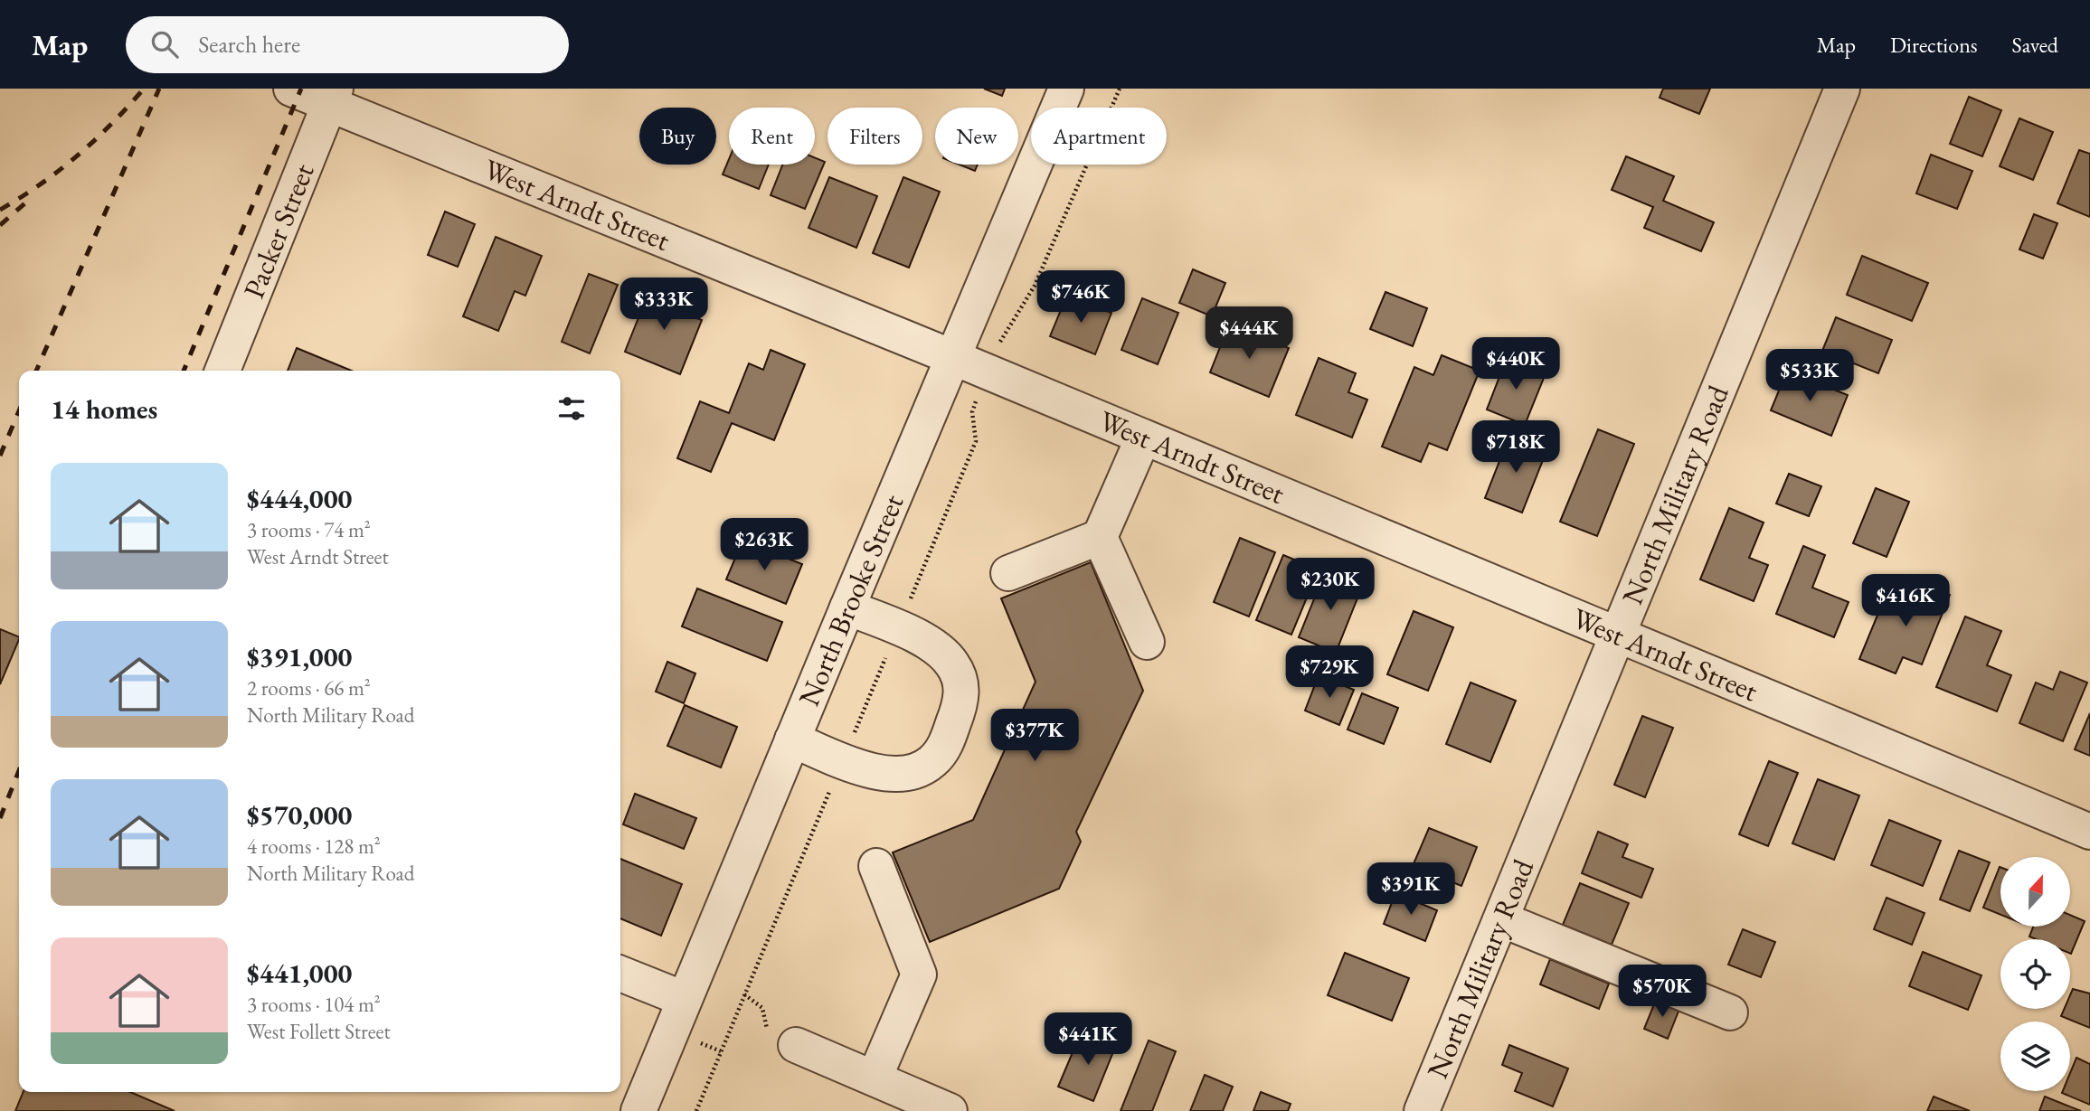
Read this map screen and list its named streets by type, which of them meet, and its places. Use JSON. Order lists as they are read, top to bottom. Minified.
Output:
{"streets":{"street":["West Arndt Street","Packer Street","North Military Road","North Brooke Street"]},"crossings":[["West Arndt Street","Packer Street"],["West Arndt Street","North Military Road"],["West Arndt Street","North Brooke Street"]],"north":"top","page":{"header":"Map","search":"Search here","nav":["Map","Directions","Saved"],"chip":["Buy","Rent","Filters","New","Apartment"],"price":["$746K","$333K","$444K","$440K","$533K","$718K","$263K","$230K","$416K","$729K","$377K","$391K","$570K","$441K"],"heading":"14 homes","list":[{"name":"$444,000","note":"3 rooms · 74 m² · West Arndt Street"},{"name":"$391,000","note":"2 rooms · 66 m² · North Military Road"},{"name":"$570,000","note":"4 rooms · 128 m² · North Military Road"},{"name":"$441,000","note":"3 rooms · 104 m² · West Follett Street"}]}}
